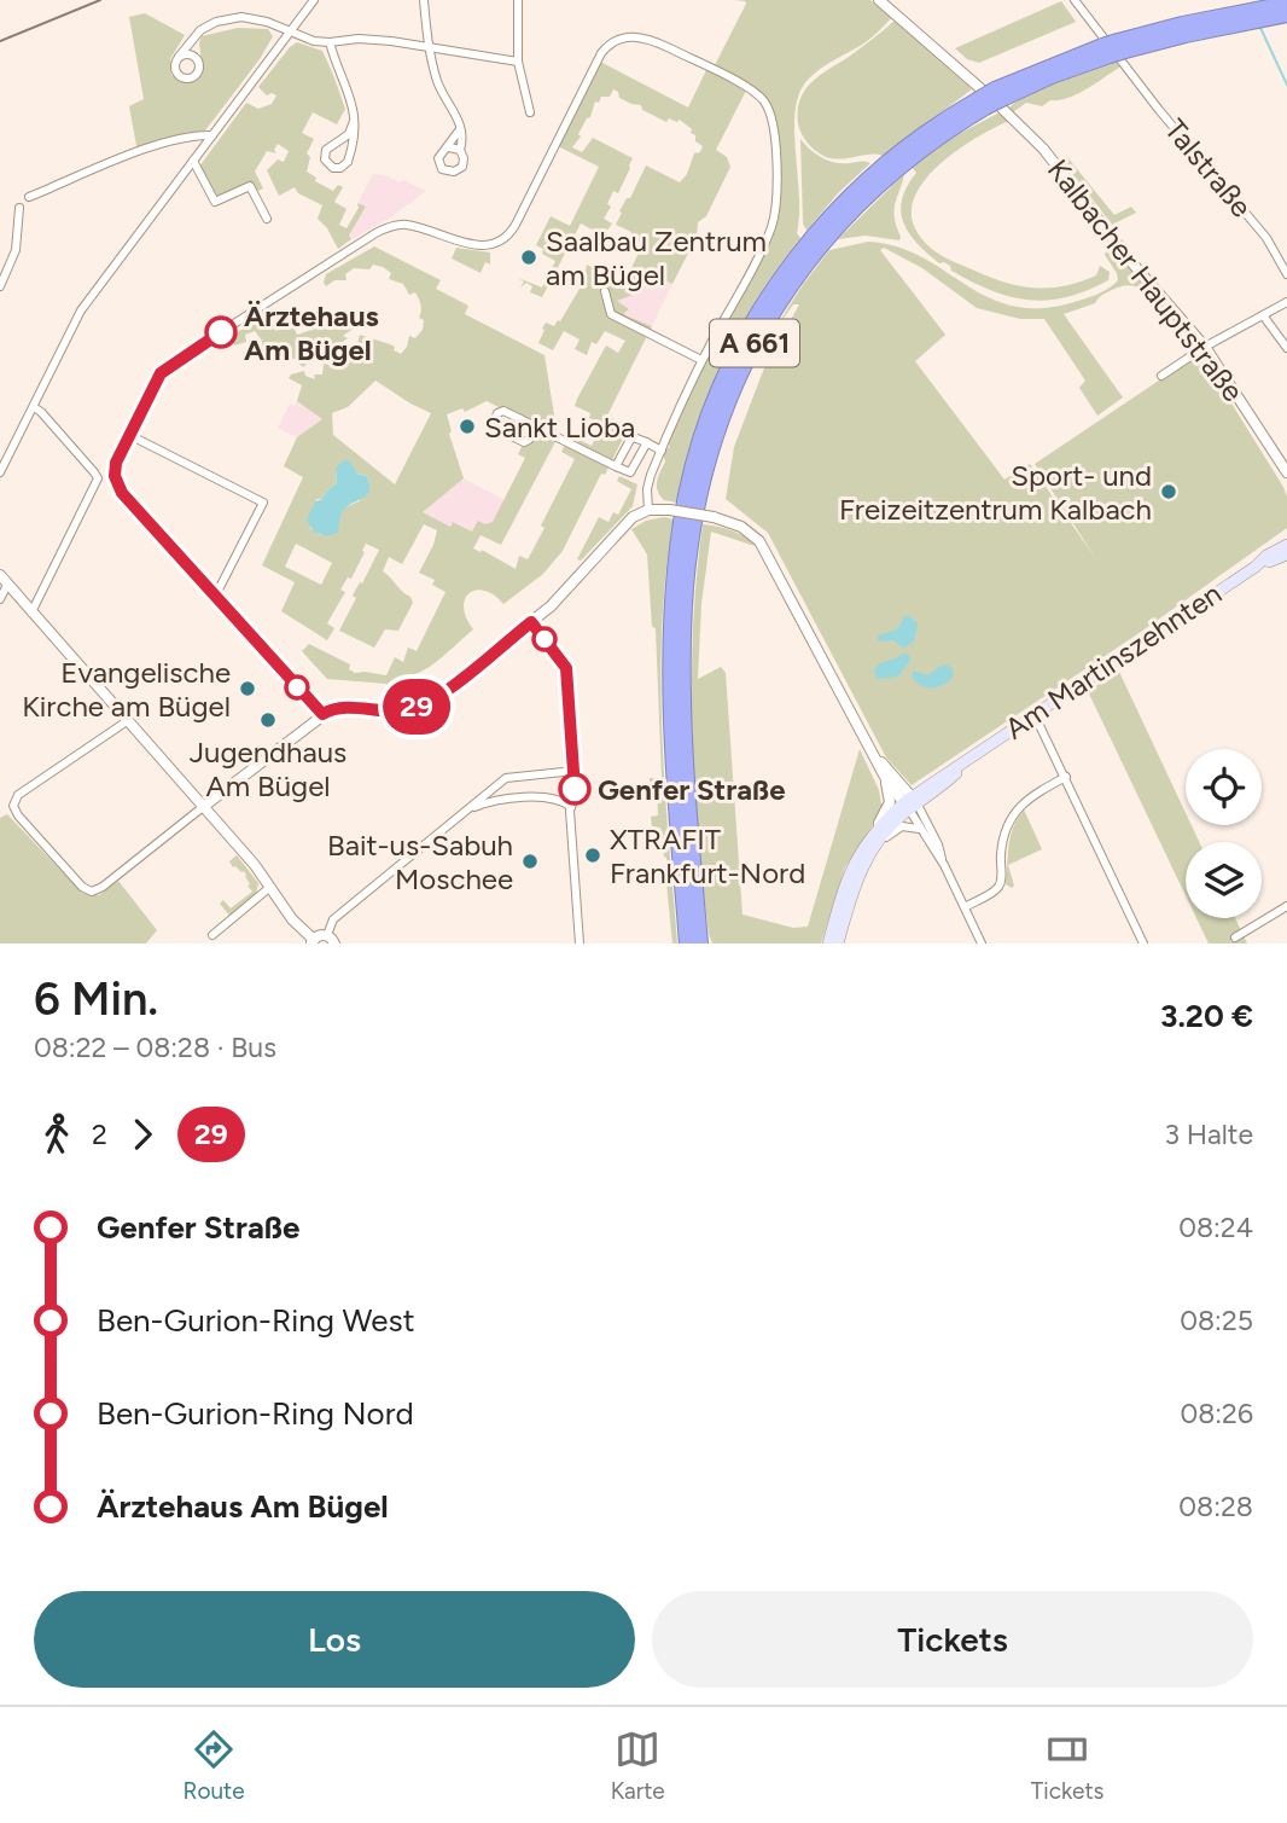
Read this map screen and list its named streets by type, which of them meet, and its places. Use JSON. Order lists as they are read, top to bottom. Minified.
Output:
{"streets":{"highway":["A 661"],"main road":["Am Martinszehnten"],"street":["Talstraße","Kalbacher Hauptstraße"]},"crossings":[["Talstraße","A 661"],["Kalbacher Hauptstraße","A 661"]],"places":["Saalbau Zentrum am Bügel","Ärztehaus Am Bügel","Sankt Lioba","Sport- und Freizeitzentrum Kalbach","Evangelische Kirche am Bügel","Jugendhaus Am Bügel","Genfer Straße","XTRAFIT Frankfurt-Nord","Bait-us-Sabuh Moschee"],"lines":["bus line 29"],"page":{"on_map":"29","heading":["6 Min.","08:22 – 08:28 · Bus","3.20 €"],"legs":["2","29","3 Halte"],"list":[{"name":"Genfer Straße","value":"08:24"},{"name":"Ben-Gurion-Ring West","value":"08:25"},{"name":"Ben-Gurion-Ring Nord","value":"08:26"},{"name":"Ärztehaus Am Bügel","value":"08:28"}],"buttons":["Los","Tickets"],"tabs":["Route","Karte","Tickets"]}}
